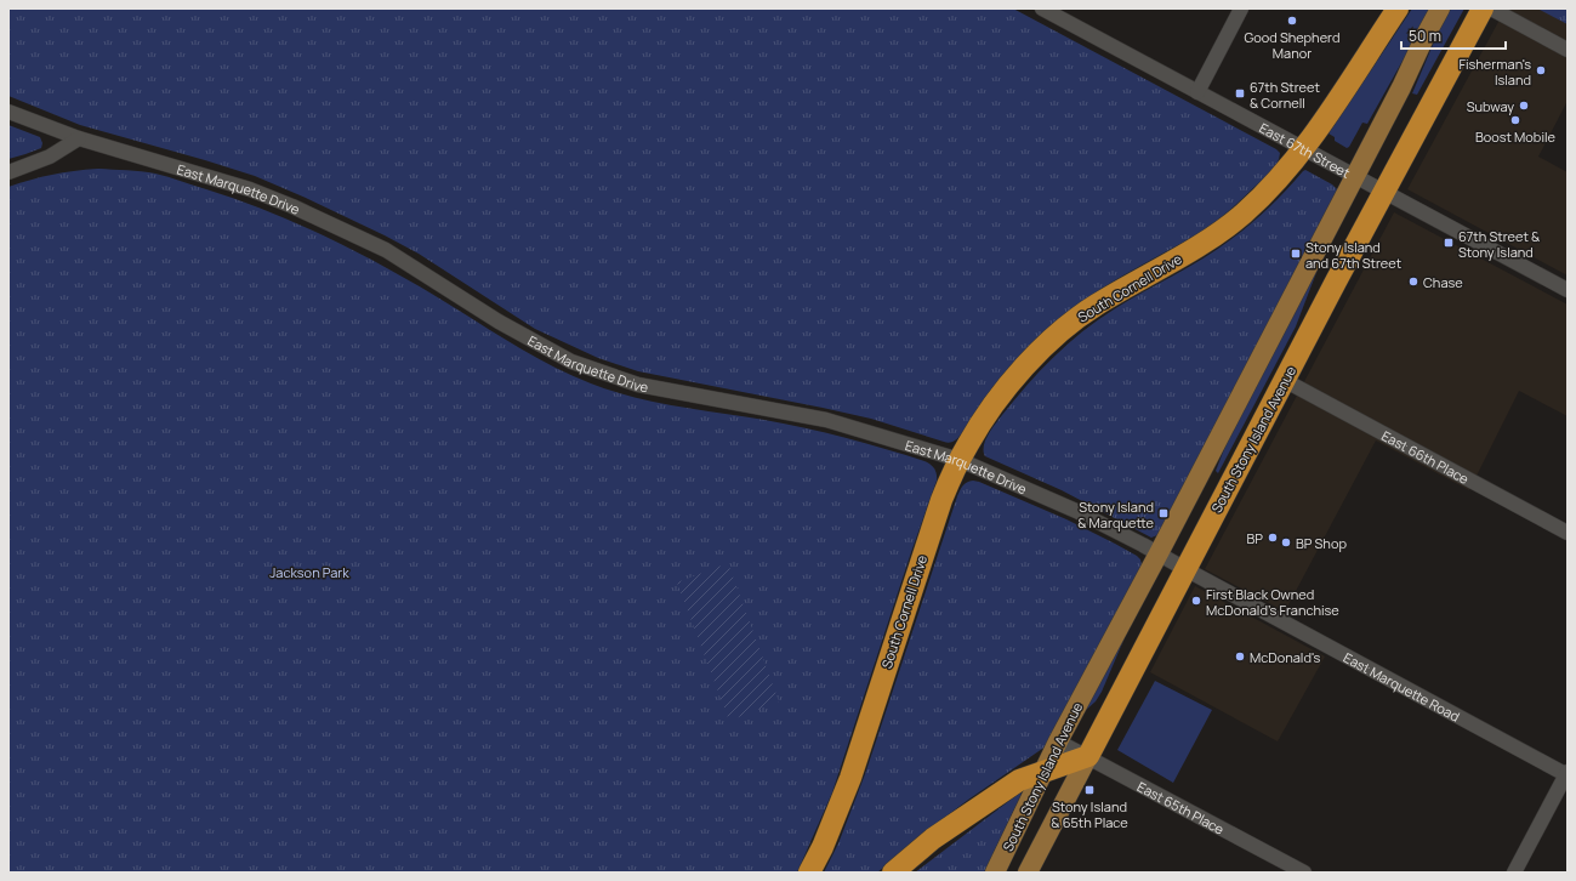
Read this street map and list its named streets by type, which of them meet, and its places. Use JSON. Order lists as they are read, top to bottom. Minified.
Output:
{"streets":{"highway":["South Cornell Drive","South Stony Island Avenue"],"street":["East 67th Street","East Marquette Drive","East 66th Place","East Marquette Road","East 65th Place"]},"crossings":[["East 67th Street","South Cornell Drive"],["East 67th Street","South Stony Island Avenue"],["East Marquette Drive","South Cornell Drive"],["East Marquette Drive","South Stony Island Avenue"],["East Marquette Drive","East Marquette Road"],["South Stony Island Avenue","East 66th Place"],["South Stony Island Avenue","East Marquette Road"],["South Stony Island Avenue","East 65th Place"]],"parks":["Jackson Park"],"places":{"other":["Good Shepherd Manor","Fisherman's Island","Subway","Boost Mobile","Chase","BP","BP Shop","First Black Owned McDonald's Franchise","McDonald's"],"transit":["67th Street & Cornell","67th Street & Stony Island","Stony Island and 67th Street","Stony Island & Marquette","Stony Island & 65th Place"]},"scale_bar":"50 m"}
